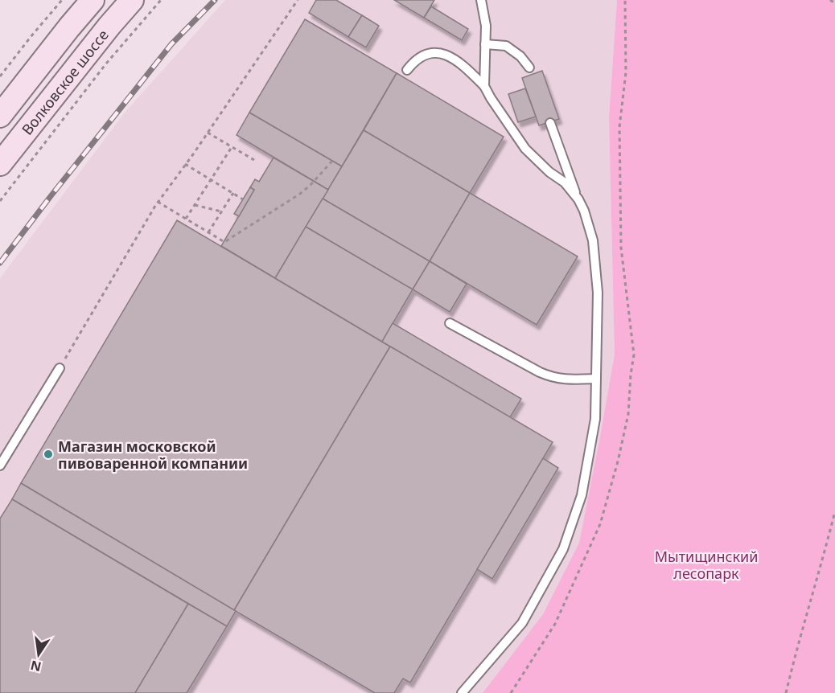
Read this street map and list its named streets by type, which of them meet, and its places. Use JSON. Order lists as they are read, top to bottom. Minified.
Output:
{"streets":{"main road":["Волковское шоссе"]},"parks":["Мытищинский лесопарк"],"places":["Магазин московской пивоваренной компании"],"north":"bottom"}
